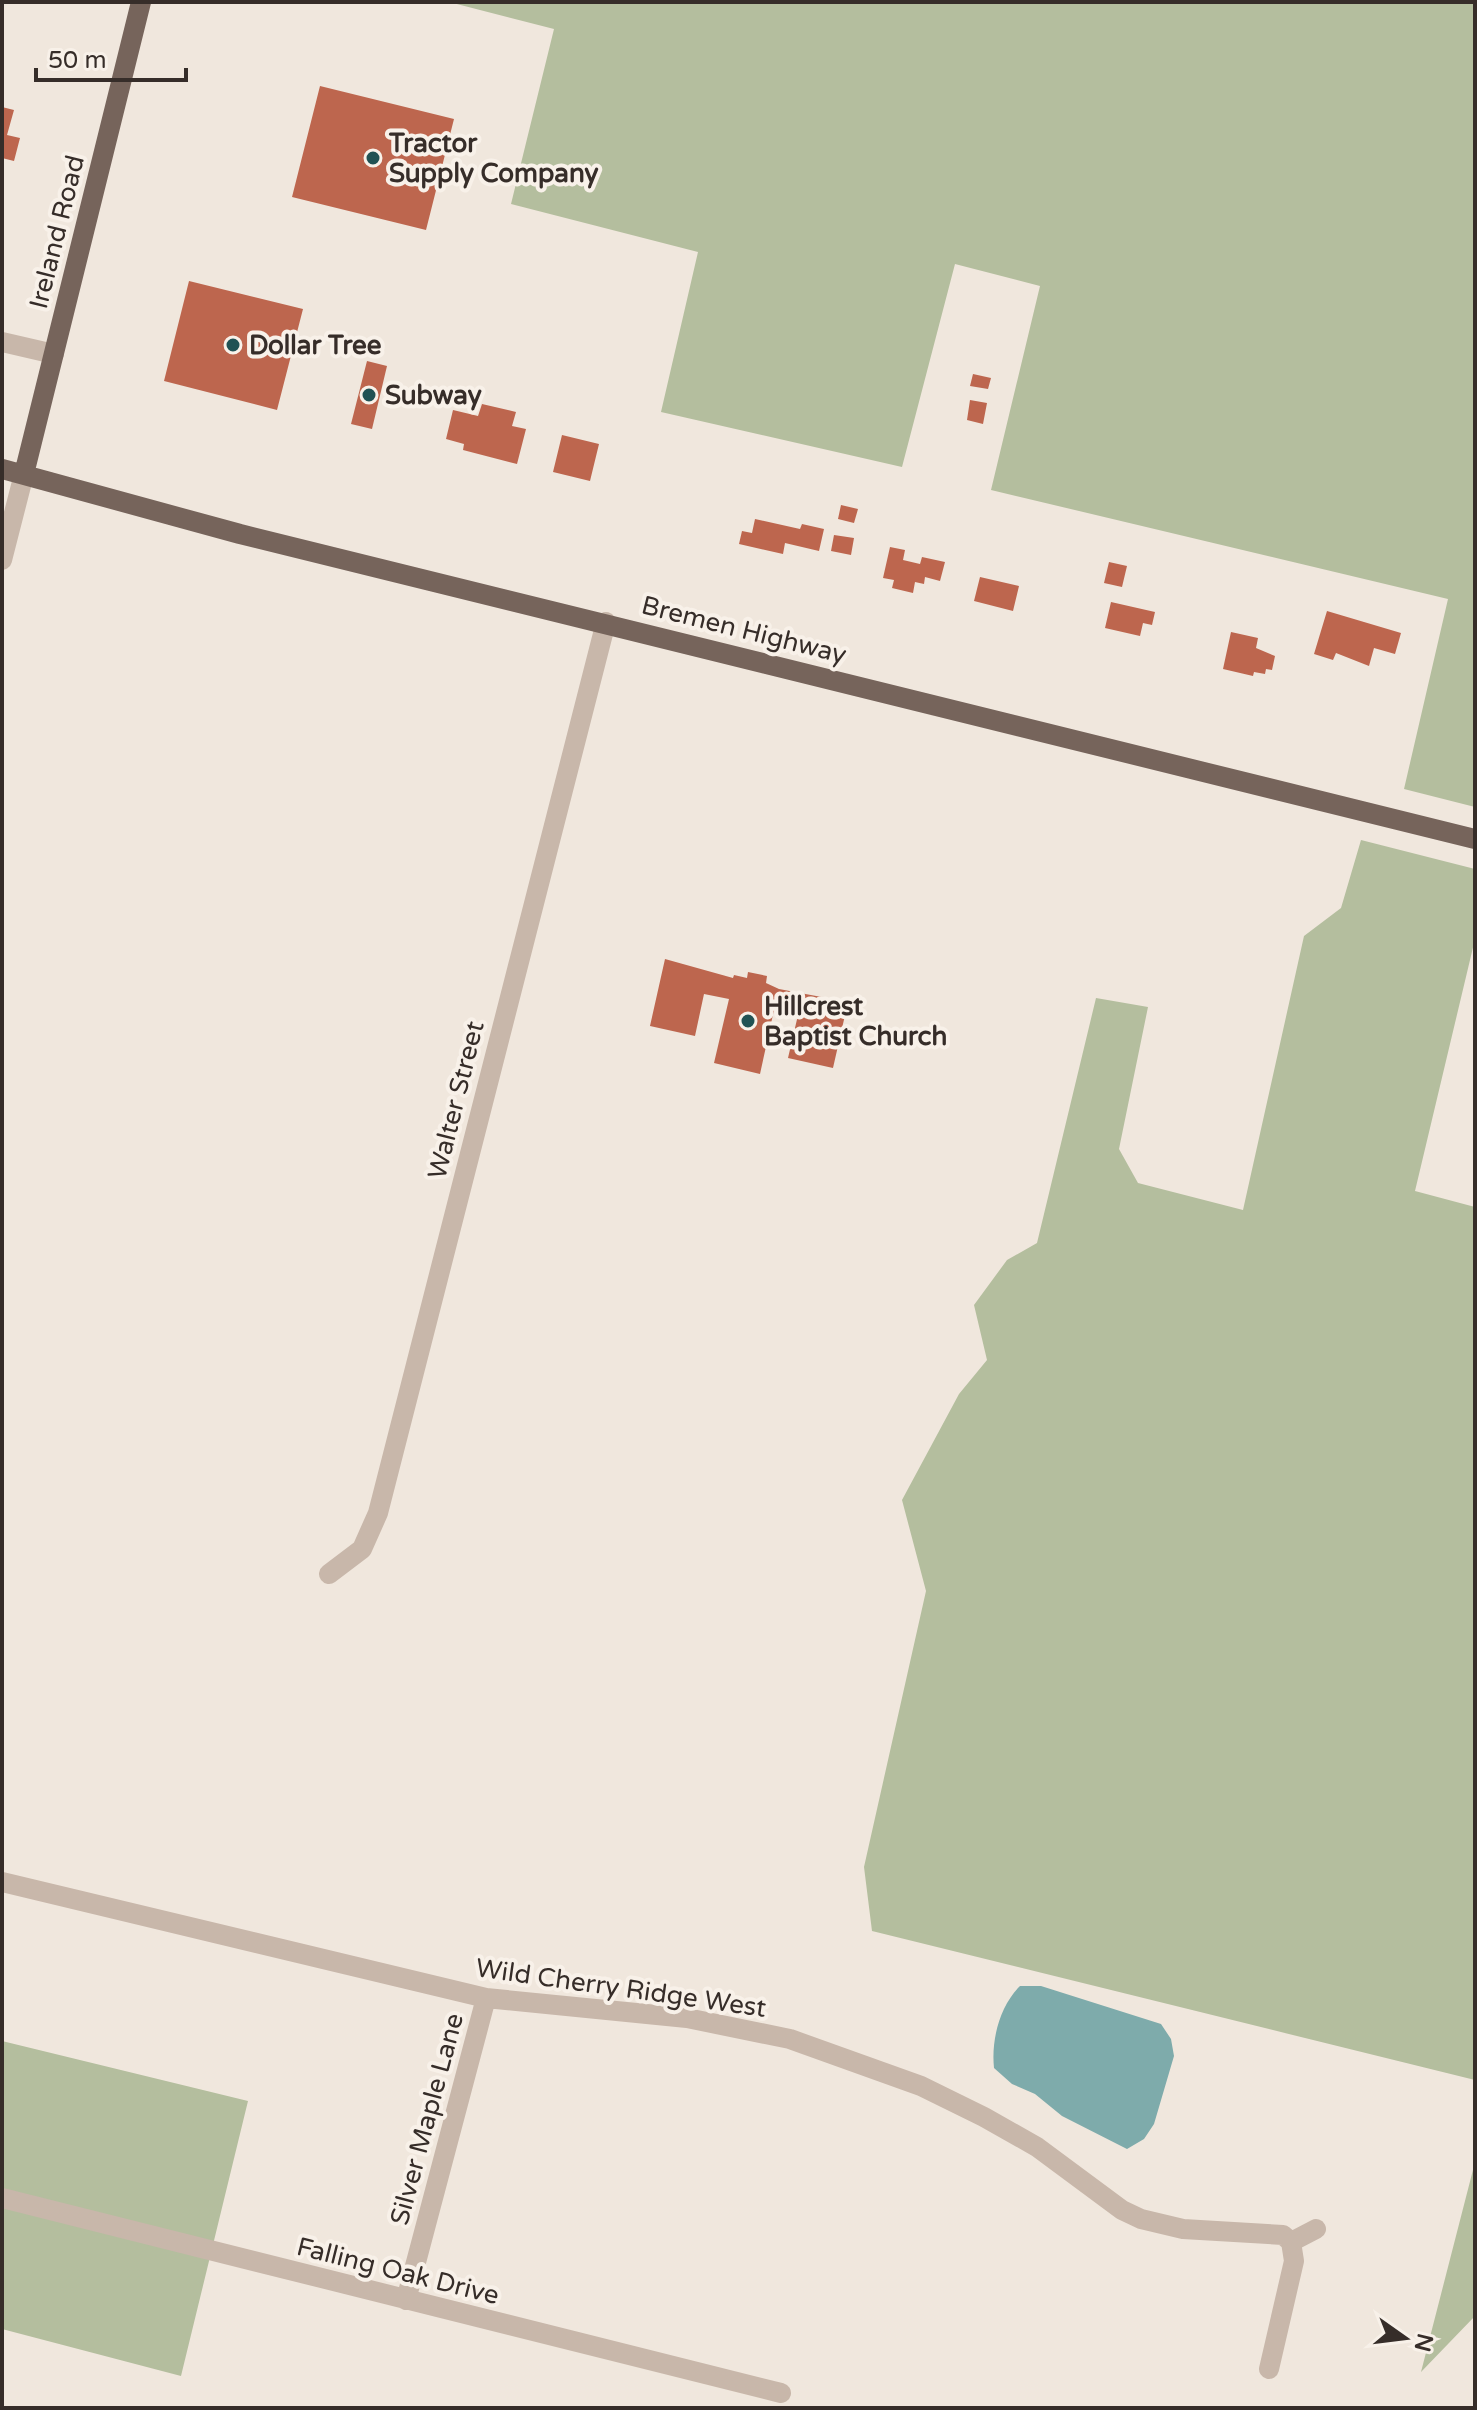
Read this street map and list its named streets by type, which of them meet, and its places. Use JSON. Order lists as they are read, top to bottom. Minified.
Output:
{"streets":{"main road":["Ireland Road","Bremen Highway"],"street":["Walter Street","Wild Cherry Ridge West","Silver Maple Lane","Falling Oak Drive"]},"crossings":[["Ireland Road","Bremen Highway"],["Bremen Highway","Walter Street"],["Wild Cherry Ridge West","Silver Maple Lane"],["Silver Maple Lane","Falling Oak Drive"]],"places":["Tractor Supply Company","Dollar Tree","Subway","Hillcrest Baptist Church"],"scale_bar":"50 m","north":"right"}
